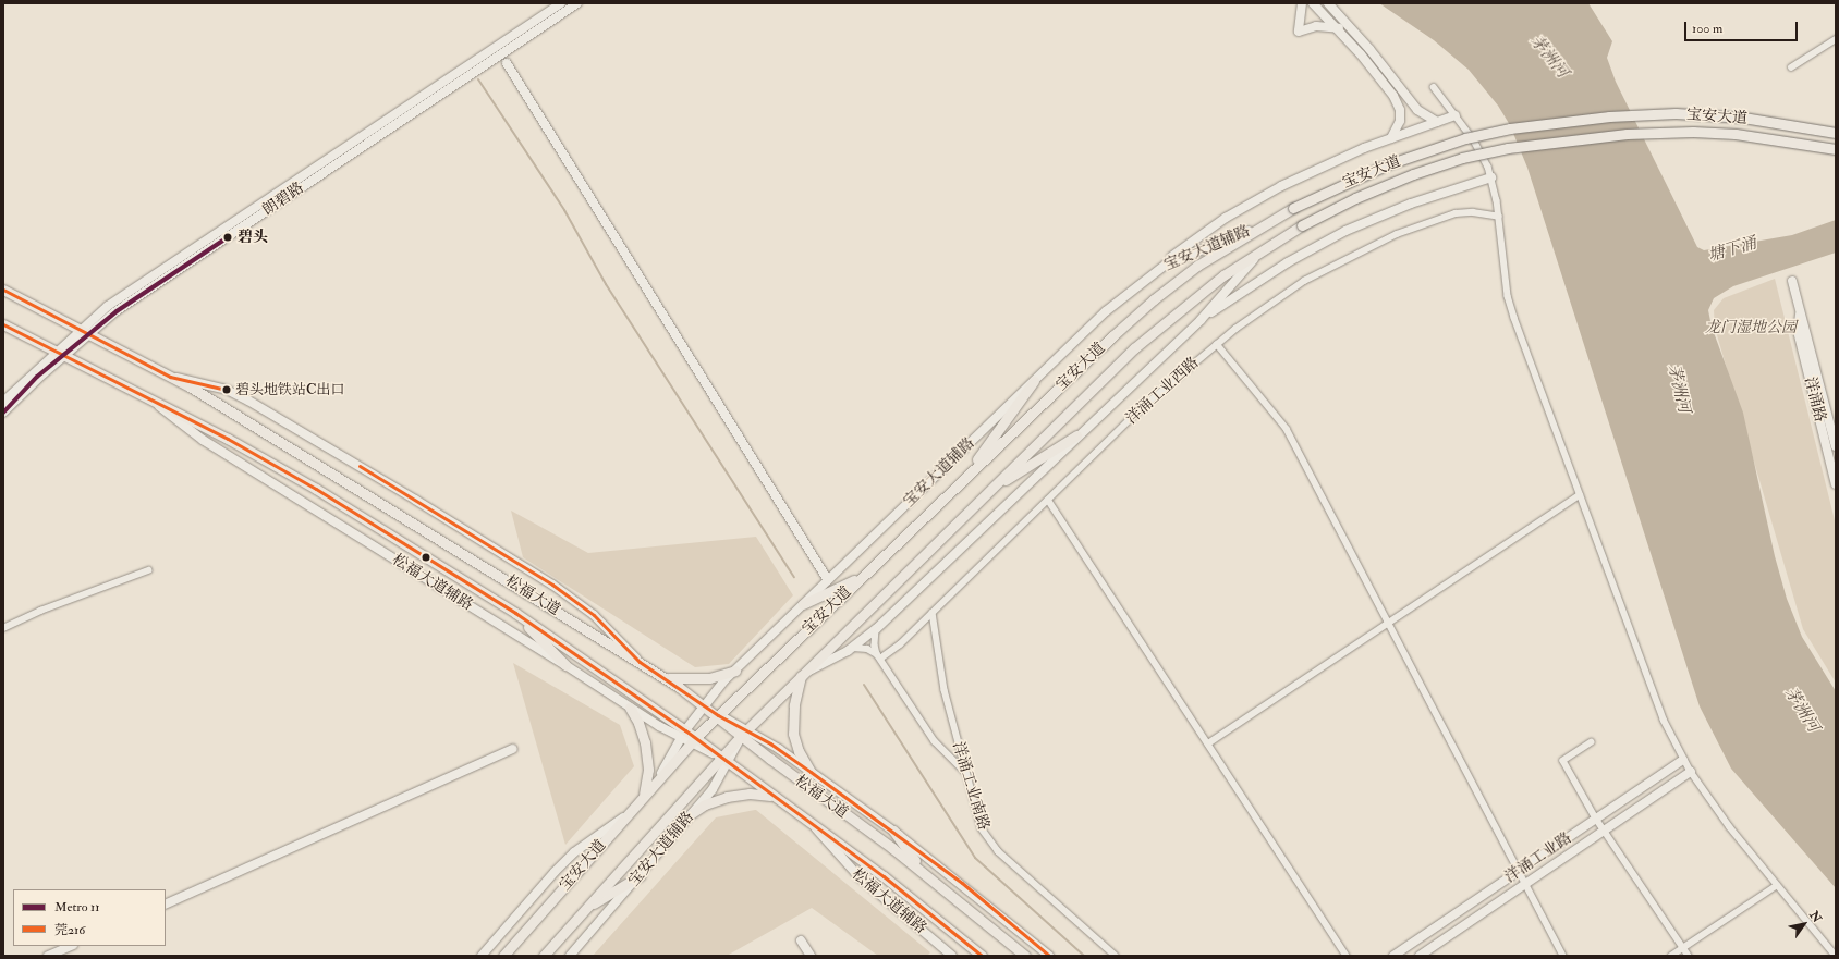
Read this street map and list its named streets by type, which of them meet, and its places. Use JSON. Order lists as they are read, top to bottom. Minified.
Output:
{"streets":{"main road":["宝安大道","朗碧路","宝安大道辅路","洋涌路","松福大道辅路","松福大道","洋涌工业路"],"street":["洋涌工业西路","洋涌工业南路"]},"crossings":[["宝安大道","宝安大道辅路"],["宝安大道","松福大道辅路"],["宝安大道","松福大道"],["朗碧路","松福大道"],["宝安大道辅路","松福大道辅路"],["宝安大道辅路","松福大道"],["洋涌工业西路","洋涌工业南路"],["松福大道辅路","松福大道"]],"water":["茅洲河","塘下涌"],"parks":["龙门湿地公园"],"places":["碧头","碧头地铁站C出口"],"lines":["metro line 11","transit line 莞216"],"legend":["Metro 11","莞216"],"scale_bar":"100 m","north":"top right"}
